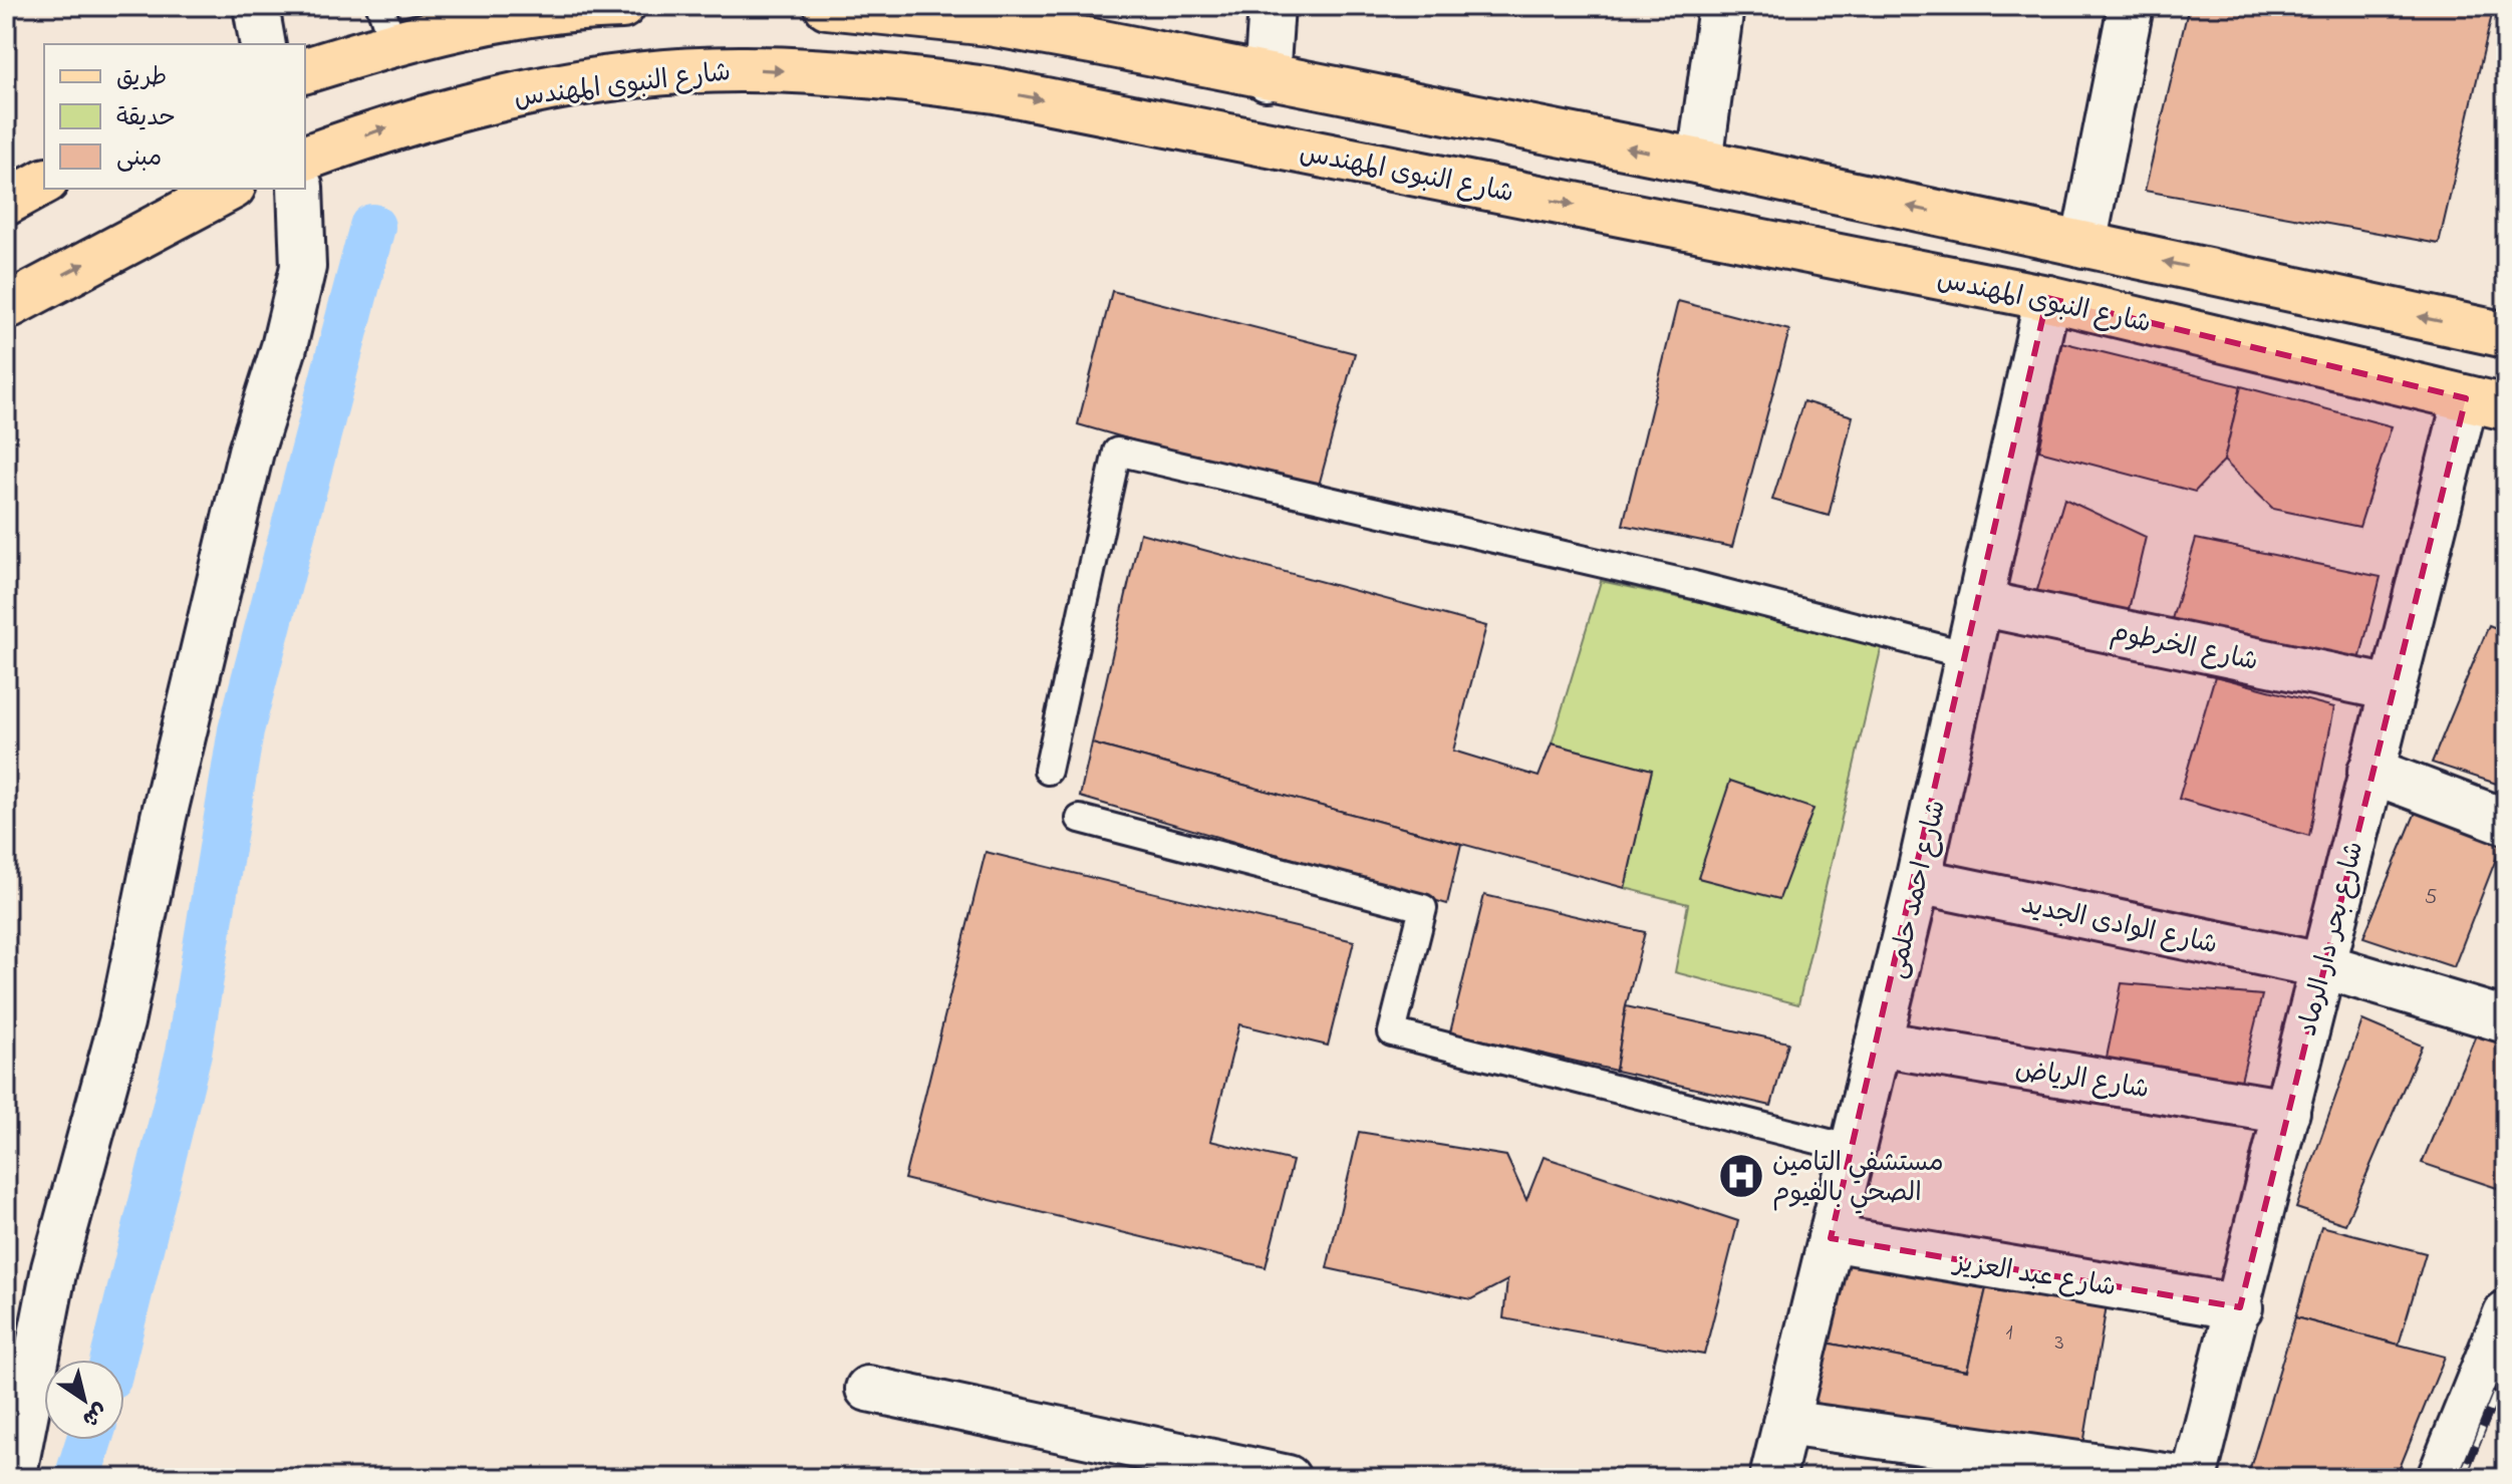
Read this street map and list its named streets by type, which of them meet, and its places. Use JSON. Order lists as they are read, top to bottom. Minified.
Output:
{"streets":{"main road":["شارع النبوى المهندس"],"street":["شارع الخرطوم","شارع احمد حلمى","شارع الوادى الجديد","شارع بحر دار الرماد","شارع الرياض","شارع عبد العزيز"]},"crossings":[["شارع النبوى المهندس","شارع احمد حلمى"],["شارع النبوى المهندس","شارع بحر دار الرماد"],["شارع الخرطوم","شارع احمد حلمى"],["شارع الخرطوم","شارع بحر دار الرماد"],["شارع احمد حلمى","شارع الوادى الجديد"],["شارع احمد حلمى","شارع الرياض"],["شارع احمد حلمى","شارع عبد العزيز"],["شارع الوادى الجديد","شارع بحر دار الرماد"],["شارع بحر دار الرماد","شارع الرياض"],["شارع بحر دار الرماد","شارع عبد العزيز"]],"places":{"hospital":["مستشفي التامين الصحي بالفيوم"]},"house_numbers":["5","1","3"],"legend":["طريق","حديقة","مبنى"],"north":"bottom right"}
